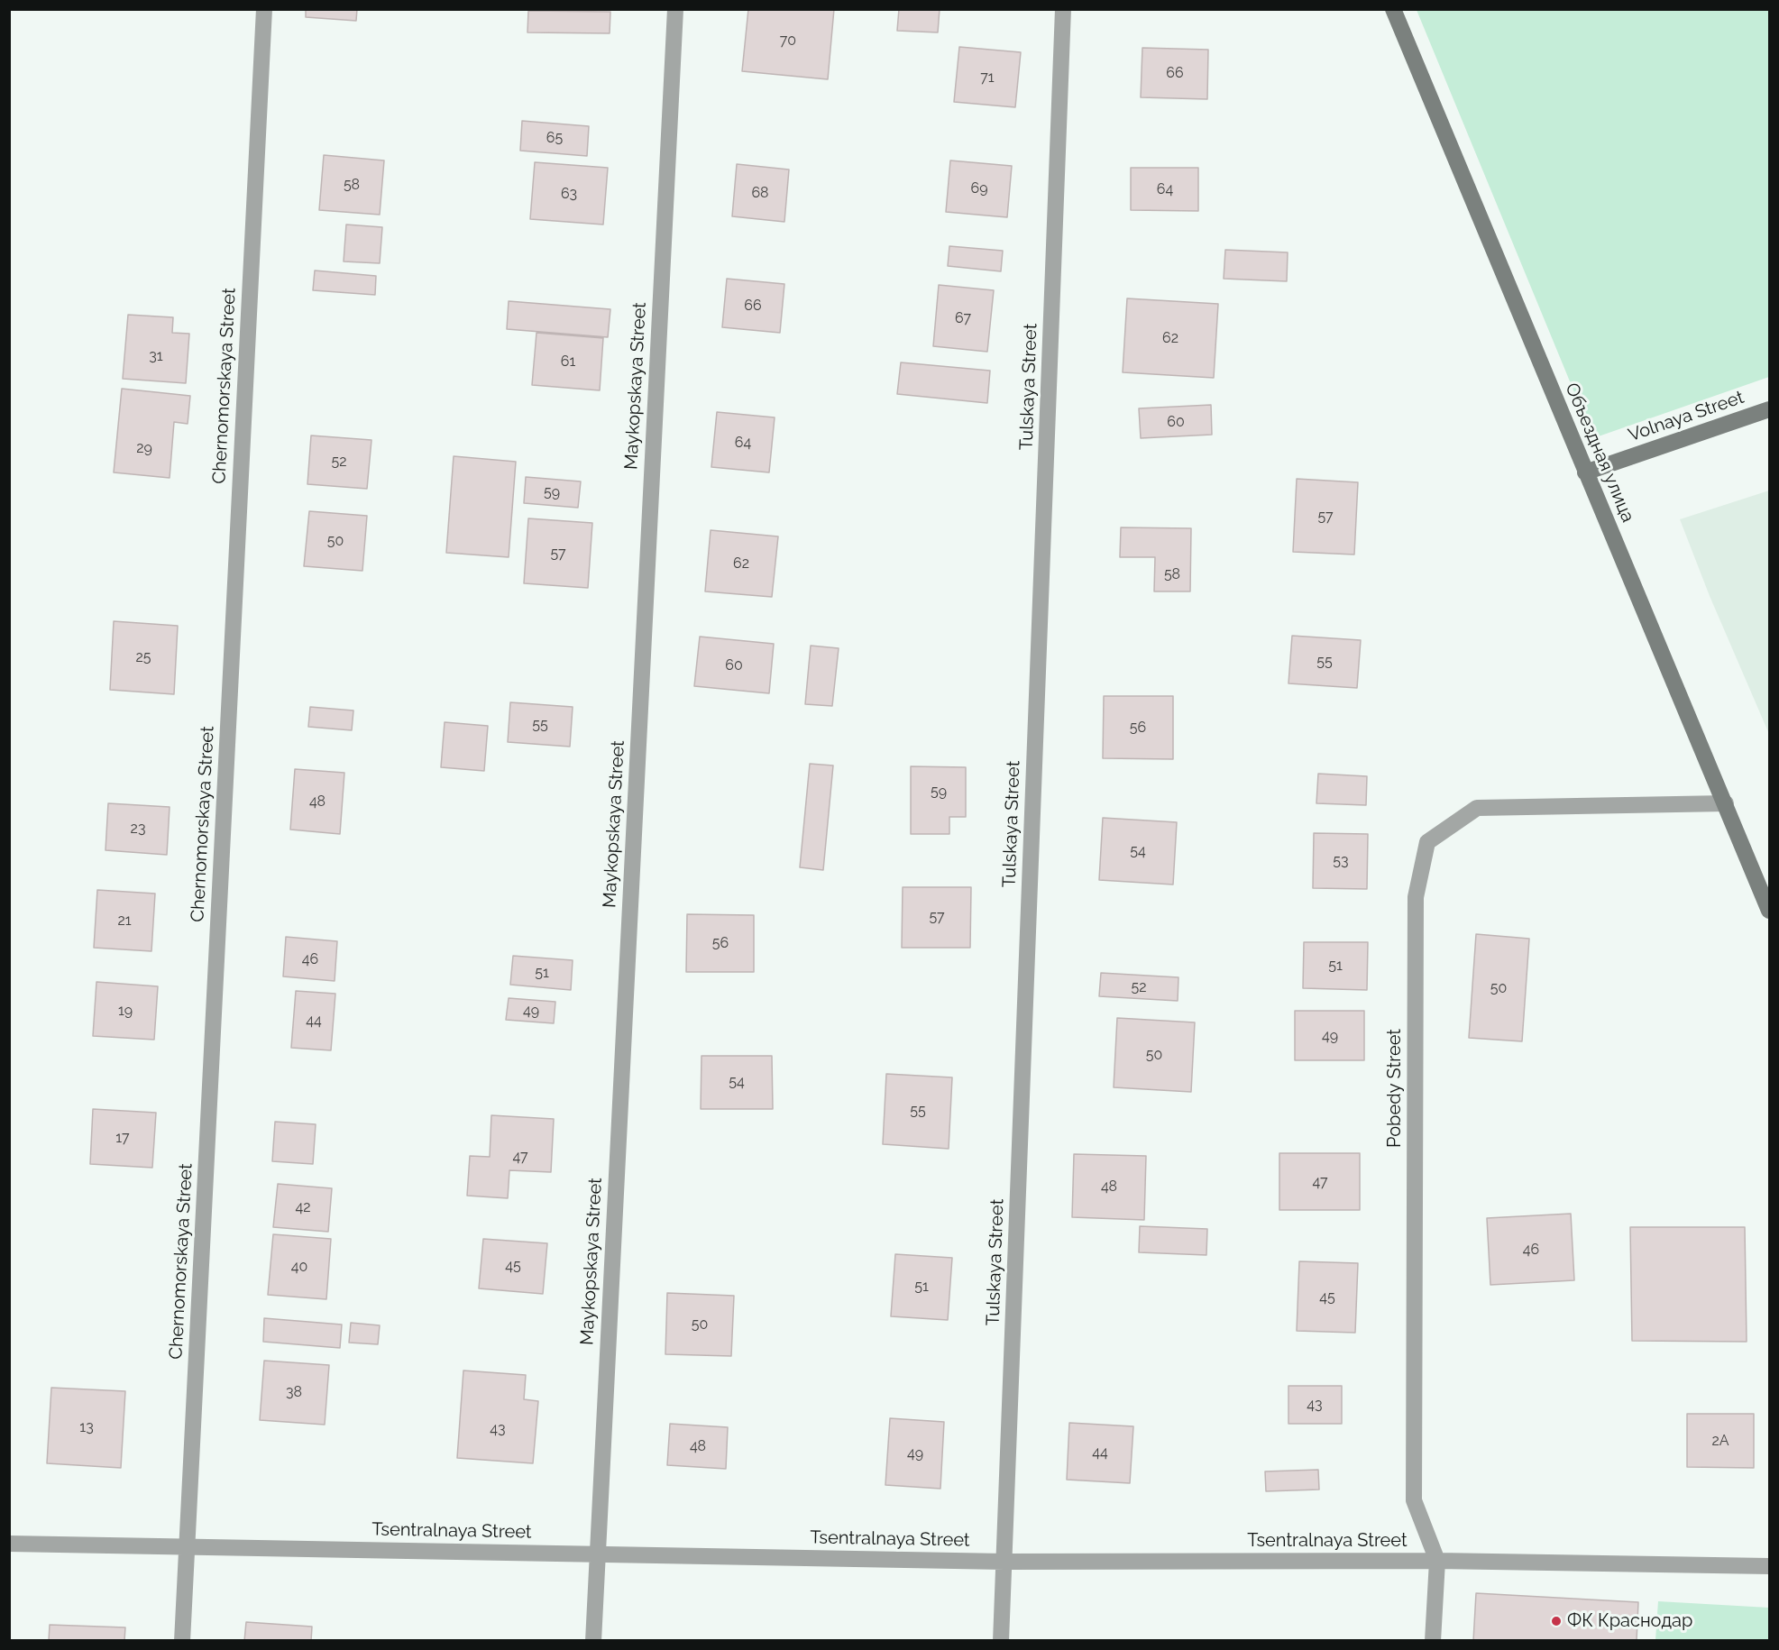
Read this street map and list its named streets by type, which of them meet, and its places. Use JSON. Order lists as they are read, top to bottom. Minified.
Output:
{"streets":{"street":["Chernomorskaya Street","Maykopskaya Street","Tulskaya Street","Volnaya Street","Объездная улица","Pobedy Street","Tsentralnaya Street"]},"crossings":[["Chernomorskaya Street","Tsentralnaya Street"],["Maykopskaya Street","Tsentralnaya Street"],["Tulskaya Street","Tsentralnaya Street"],["Volnaya Street","Объездная улица"],["Объездная улица","Pobedy Street"],["Pobedy Street","Tsentralnaya Street"]],"places":["ФК Краснодар"],"house_numbers":["70","66","71","65","58","69","64","68","63","66","67","62","31","61","60","64","29","52","59","57","50","57","62","58","25","55","60","55","56","59","48","23","54","53","57","21","56","46","51","51","52","50","19","49","44","49","50","54","55","17","47","47","48","42","46","45","40","51","45","50","38","43","13","43","2А","48","44","49"]}
